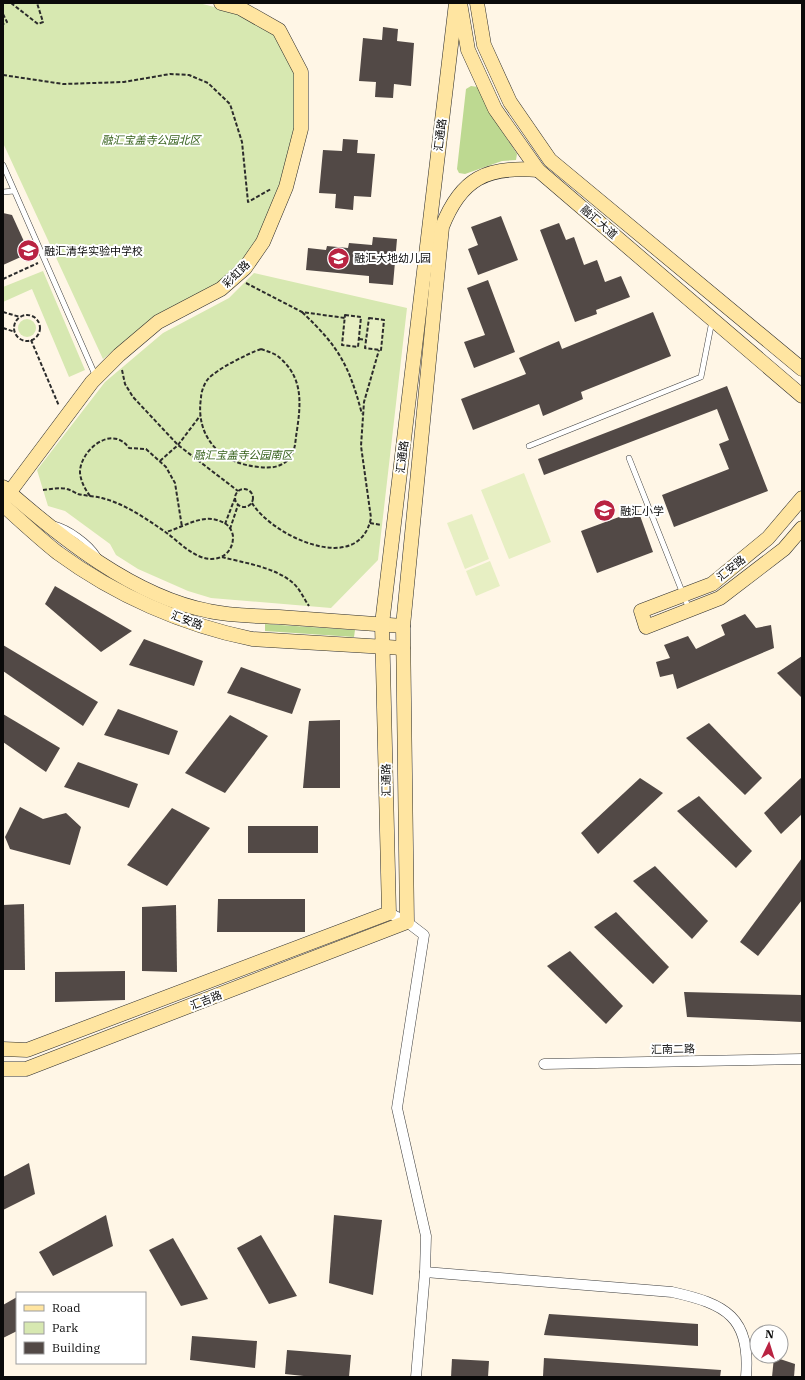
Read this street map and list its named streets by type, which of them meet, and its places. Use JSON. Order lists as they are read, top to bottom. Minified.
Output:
{"streets":{"street":["汇通路","融汇大道","彩虹路","汇安路","汇吉路","汇南二路"]},"crossings":[["汇通路","融汇大道"],["汇通路","汇安路"],["汇通路","汇吉路"],["彩虹路","汇安路"]],"parks":["融汇宝盖寺公园北区","融汇宝盖寺公园南区"],"places":{"school or university":["融汇清华实验中学校","融汇大地幼儿园","融汇小学"]},"legend":["Road","Park","Building"],"north":"top"}
